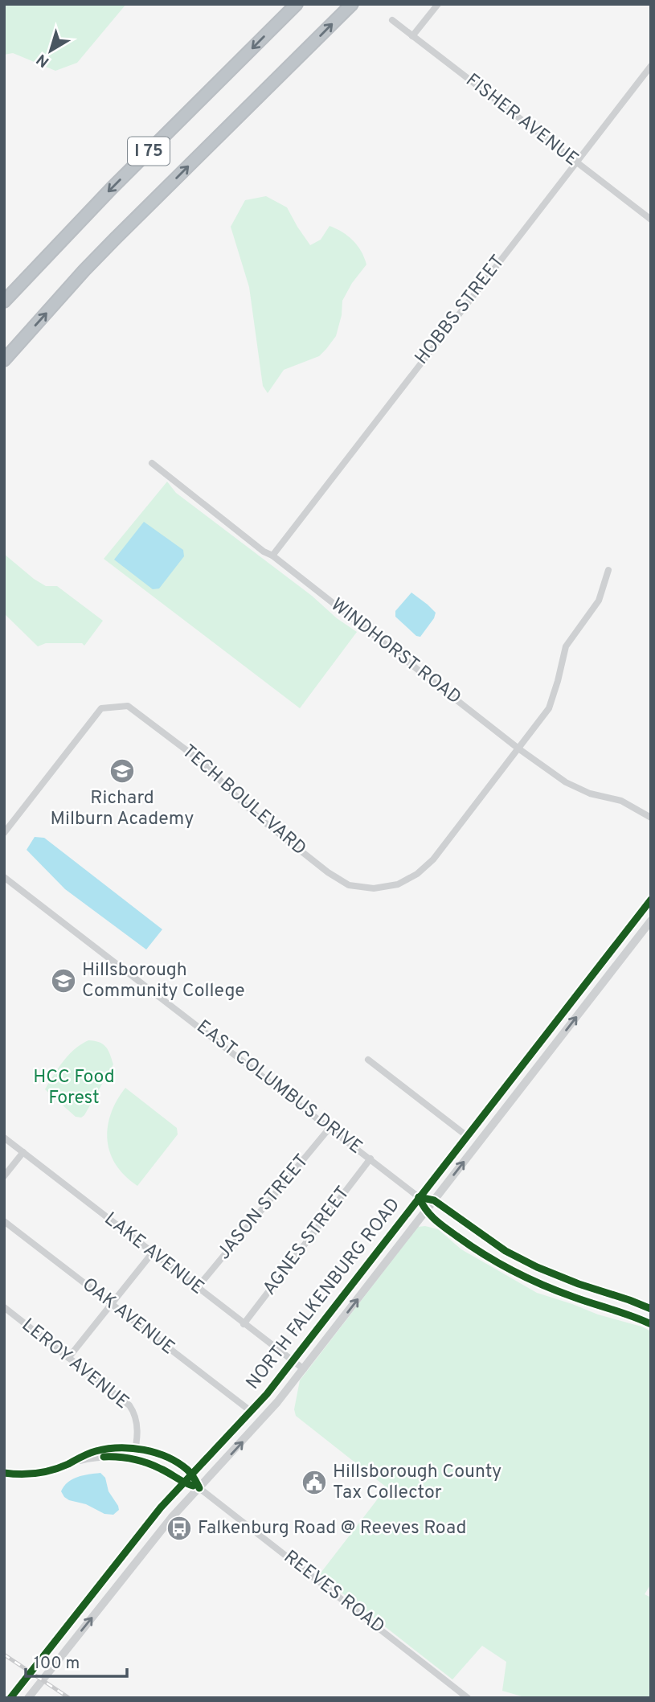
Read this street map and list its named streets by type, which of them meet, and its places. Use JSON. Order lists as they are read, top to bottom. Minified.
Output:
{"streets":{"highway":["I 75"],"street":["FISHER AVENUE","HOBBS STREET","WINDHORST ROAD","TECH BOULEVARD","EAST COLUMBUS DRIVE","JASON STREET","AGNES STREET","LAKE AVENUE","NORTH FALKENBURG ROAD","OAK AVENUE","LEROY AVENUE","REEVES ROAD"]},"crossings":[["FISHER AVENUE","HOBBS STREET"],["HOBBS STREET","WINDHORST ROAD"],["WINDHORST ROAD","TECH BOULEVARD"],["EAST COLUMBUS DRIVE","JASON STREET"],["EAST COLUMBUS DRIVE","AGNES STREET"],["EAST COLUMBUS DRIVE","NORTH FALKENBURG ROAD"],["JASON STREET","LAKE AVENUE"],["AGNES STREET","LAKE AVENUE"],["LAKE AVENUE","NORTH FALKENBURG ROAD"],["NORTH FALKENBURG ROAD","OAK AVENUE"],["NORTH FALKENBURG ROAD","REEVES ROAD"]],"parks":["HCC Food Forest"],"places":{"school or university":["Richard Milburn Academy","Hillsborough Community College"],"public building":["Hillsborough County Tax Collector"],"bus stop":["Falkenburg Road @ Reeves Road"]},"scale_bar":"100 m","north":"bottom left"}
